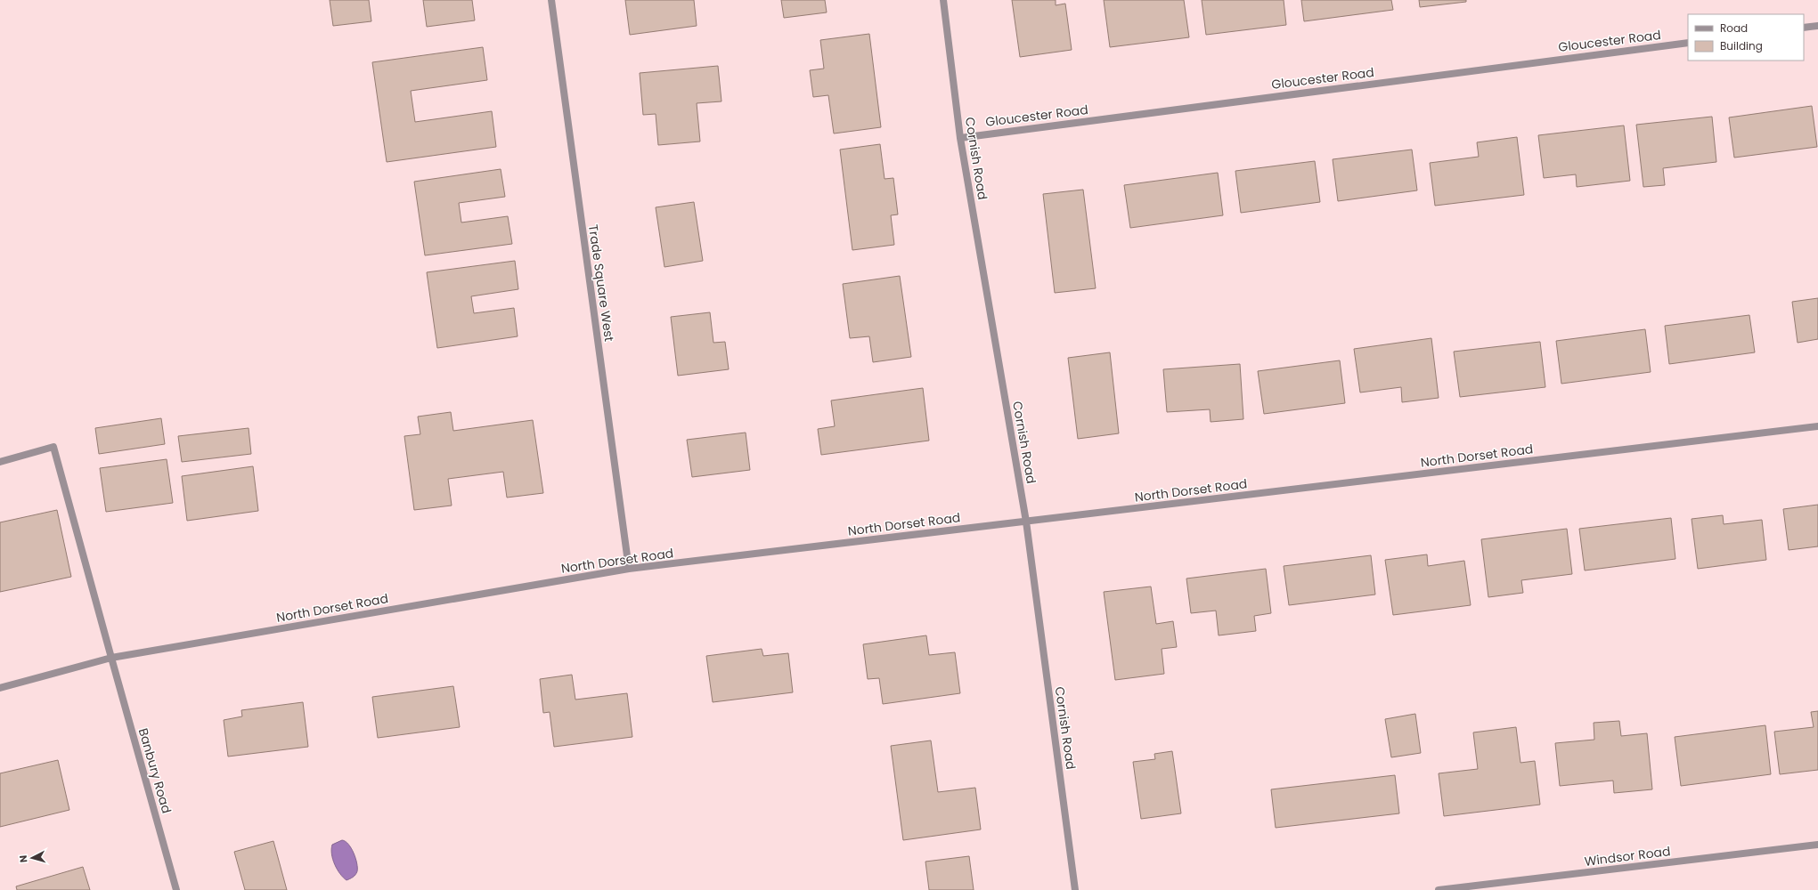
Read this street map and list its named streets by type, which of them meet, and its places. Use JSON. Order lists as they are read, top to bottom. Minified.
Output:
{"streets":{"street":["Gloucester Road","Cornish Road","Trade Square West","North Dorset Road","Banbury Road","Windsor Road"]},"crossings":[["Gloucester Road","Cornish Road"],["Cornish Road","North Dorset Road"],["Trade Square West","North Dorset Road"],["North Dorset Road","Banbury Road"]],"legend":["Road","Building"],"north":"left"}
